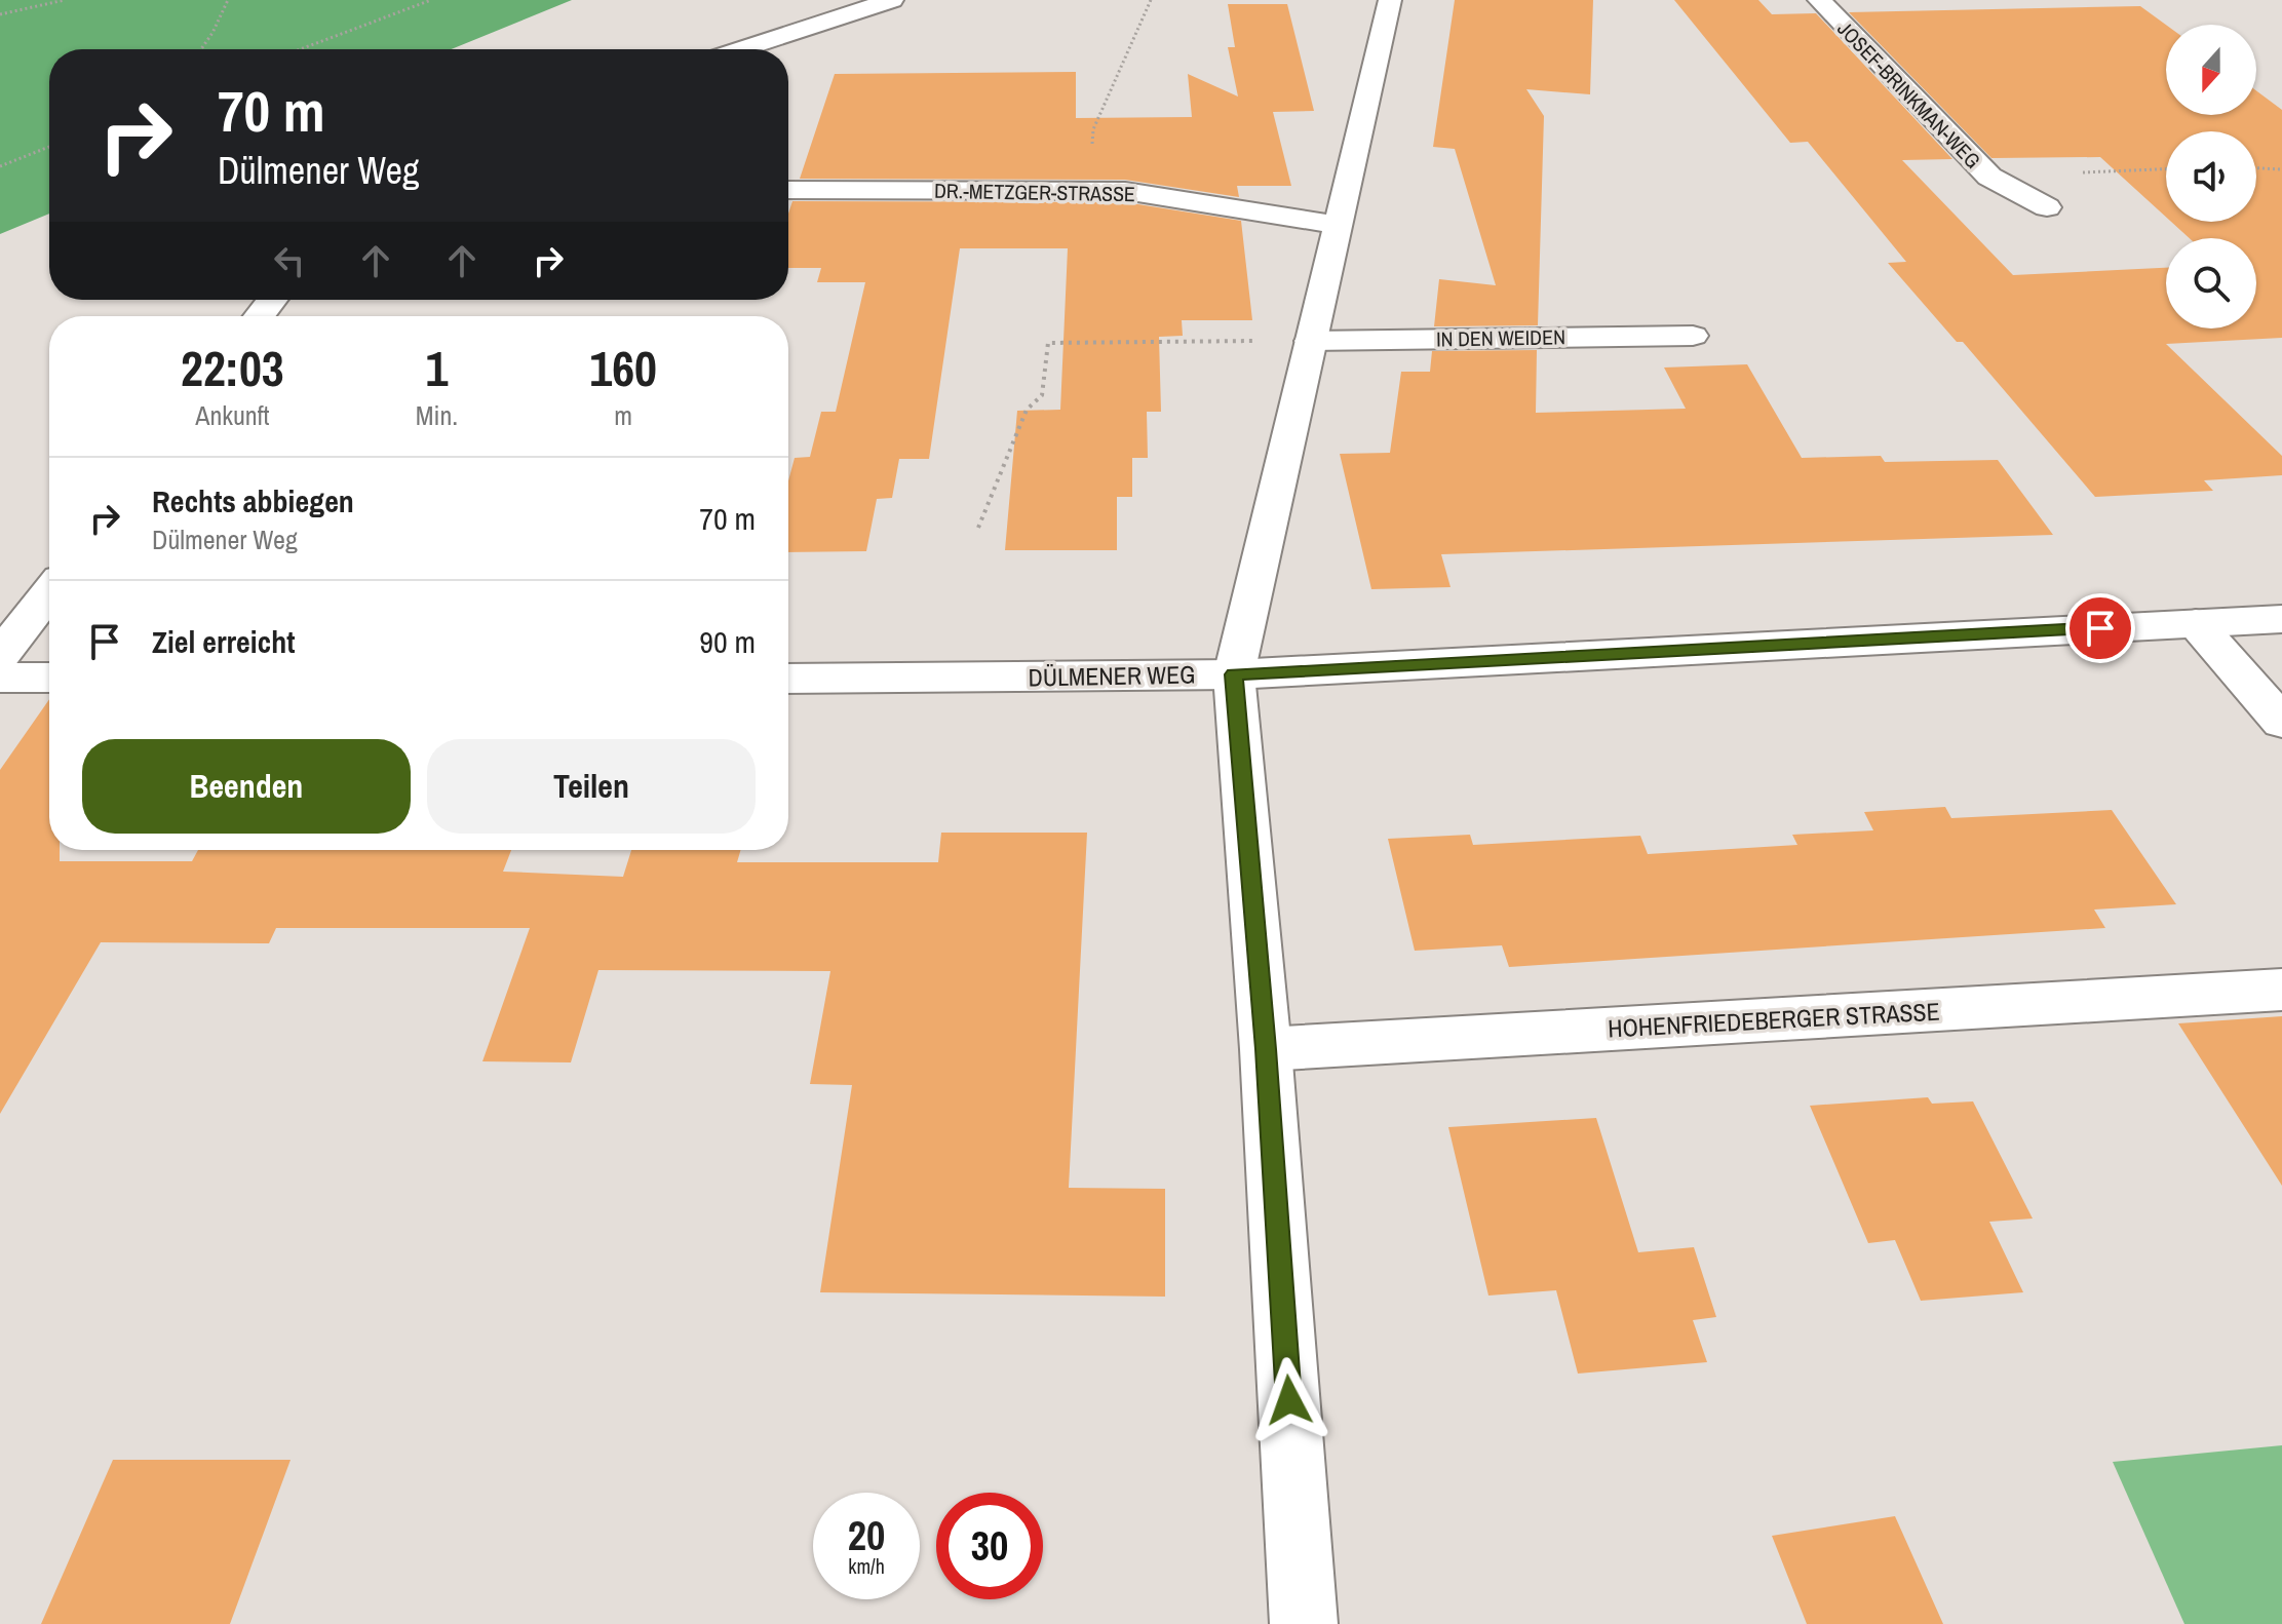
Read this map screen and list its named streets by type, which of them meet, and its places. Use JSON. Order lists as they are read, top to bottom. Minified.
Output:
{"streets":{"street":["JOSEF-BRINKMAN-WEG","DR.-METZGER-STRASSE","DÜLMENER WEG"],"lane":["IN DEN WEIDEN","HOHENFRIEDEBERGER STRASSE"]},"north":"bottom","page":{"turn":["70 m","Dülmener Weg"],"eta":["22:03","Ankunft","1","Min.","160","m"],"list":[{"name":"Rechts abbiegen","note":"Dülmener Weg","value":"70 m"},{"name":"Ziel erreicht","value":"90 m"}],"buttons":["Beenden","Teilen"],"speed":"20 km/h","limit":"30"}}
